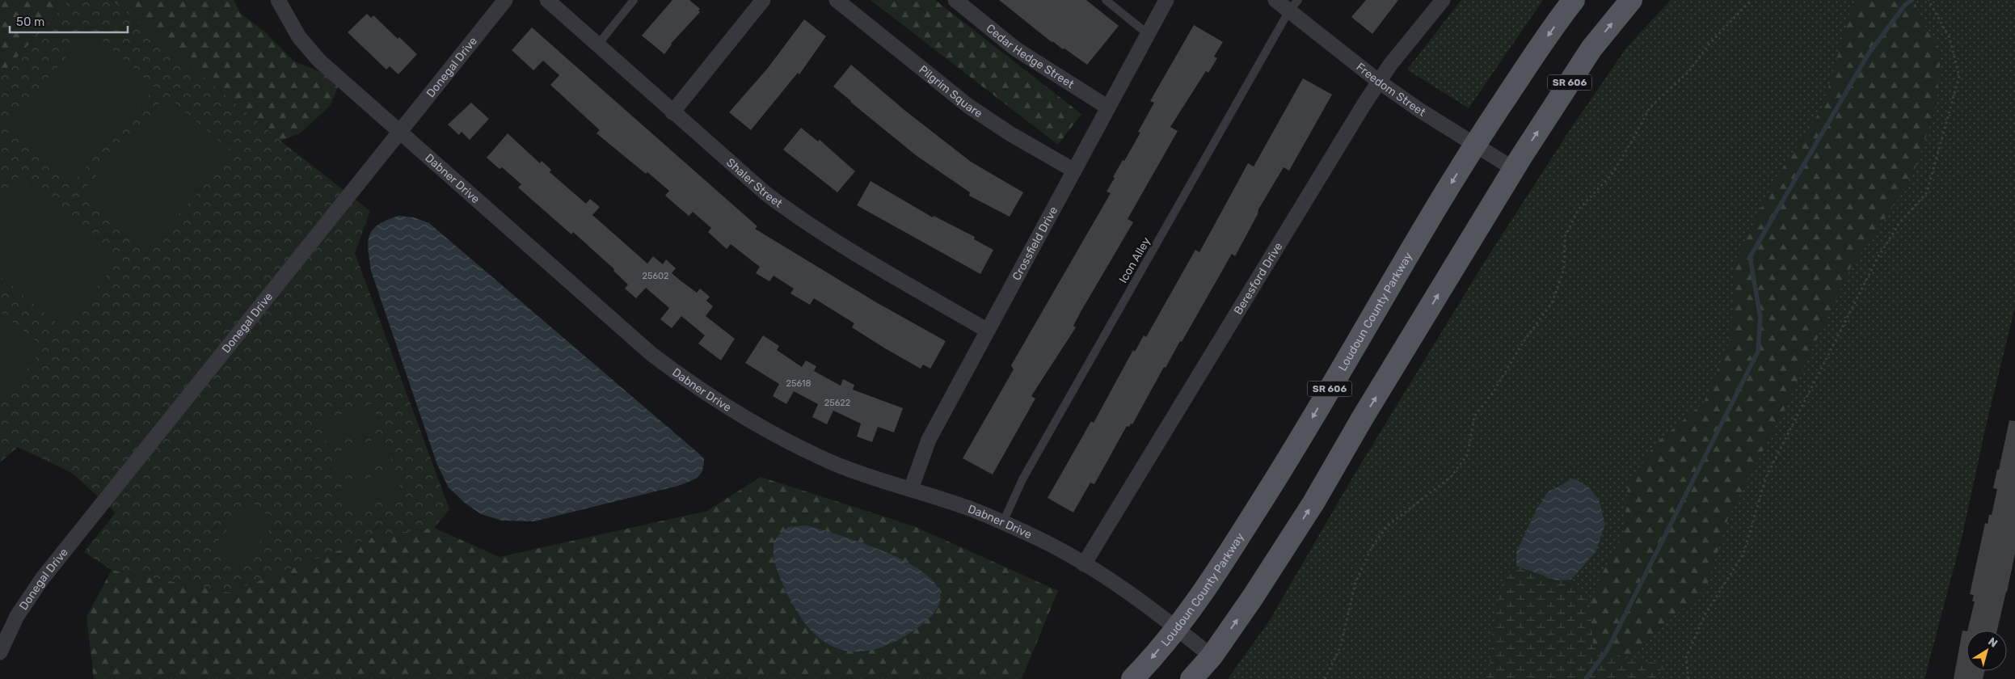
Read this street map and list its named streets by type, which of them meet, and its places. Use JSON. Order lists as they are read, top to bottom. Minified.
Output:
{"streets":{"main road":["SR 606","Loudoun County Parkway"],"street":["Cedar Hedge Street","Donegal Drive","Freedom Street","Pilgrim Square","Dabner Drive","Shaler Street","Crossfield Drive","Beresford Drive"],"lane":["Icon Alley"]},"crossings":[["Cedar Hedge Street","Crossfield Drive"],["Donegal Drive","Dabner Drive"],["SR 606","Freedom Street"],["SR 606","Dabner Drive"],["Freedom Street","Icon Alley"],["Freedom Street","Beresford Drive"],["Freedom Street","Loudoun County Parkway"],["Pilgrim Square","Crossfield Drive"],["Dabner Drive","Crossfield Drive"],["Dabner Drive","Icon Alley"],["Dabner Drive","Beresford Drive"],["Dabner Drive","Loudoun County Parkway"],["Shaler Street","Crossfield Drive"]],"house_numbers":["25602","25618","25622"],"scale_bar":"50 m","north":"top right"}
